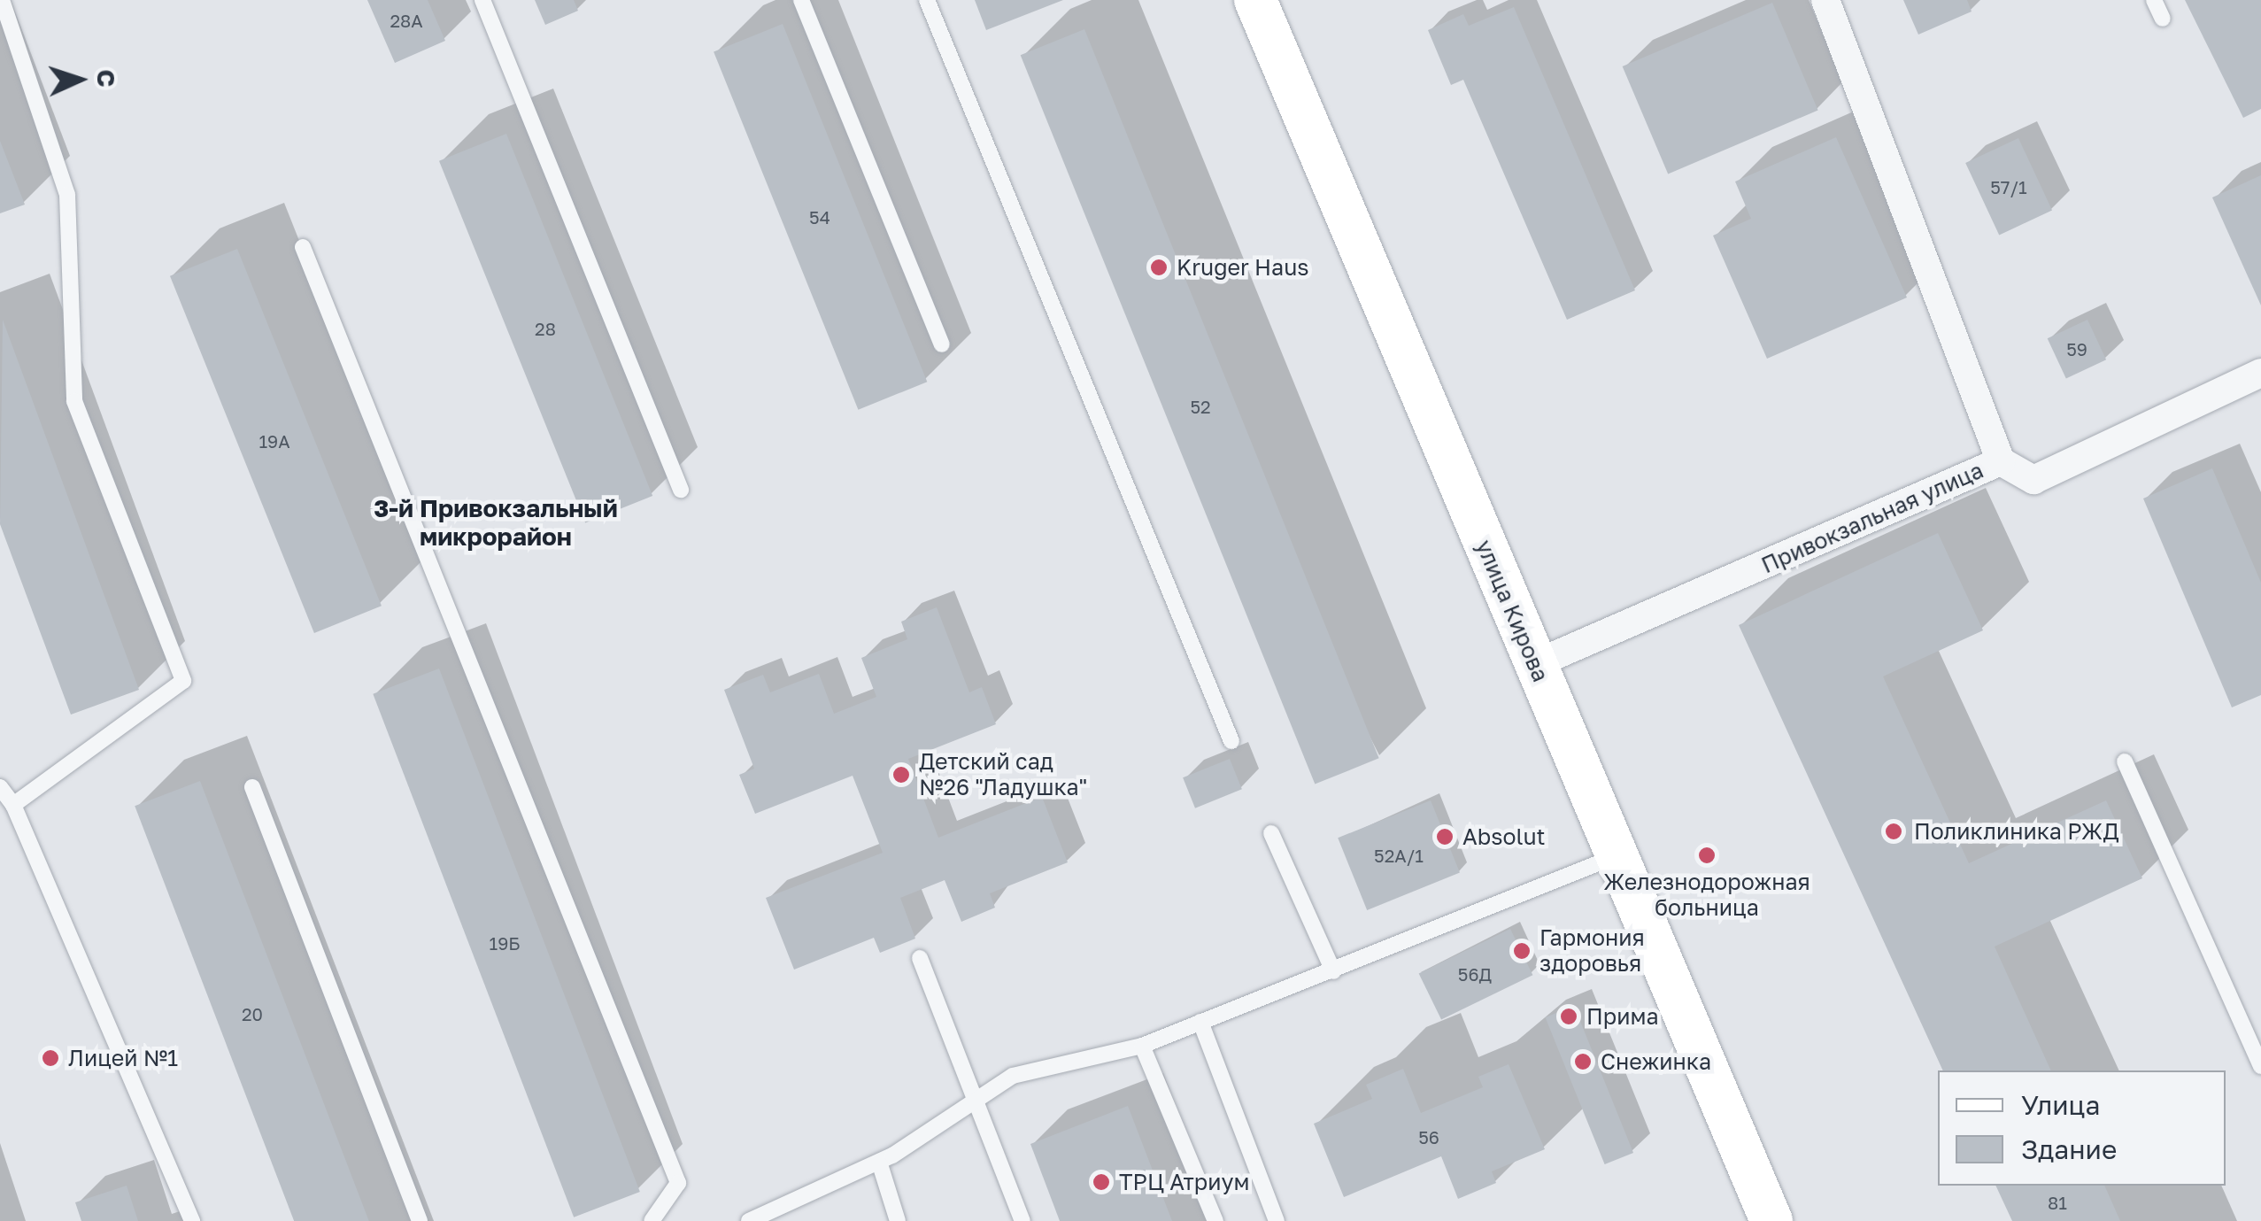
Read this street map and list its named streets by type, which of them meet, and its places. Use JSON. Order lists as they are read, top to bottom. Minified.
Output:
{"streets":{"main road":["улица Кирова"],"street":["Привокзальная улица"]},"crossings":[["Привокзальная улица","улица Кирова"]],"districts":["3-й Привокзальный микрорайон"],"places":["Kruger Haus","Детский сад №26 \"Ладушка\"","Поликлиника РЖД","Absolut","Железнодорожная больница","Гармония здоровья","Прима","Лицей №1","Снежинка","ТРЦ Атриум"],"house_numbers":["28А","57/1","54","28","59","52","19А","52А/1","19Б","56Д","20","56","81"],"legend":["Улица","Здание"],"north":"right"}
